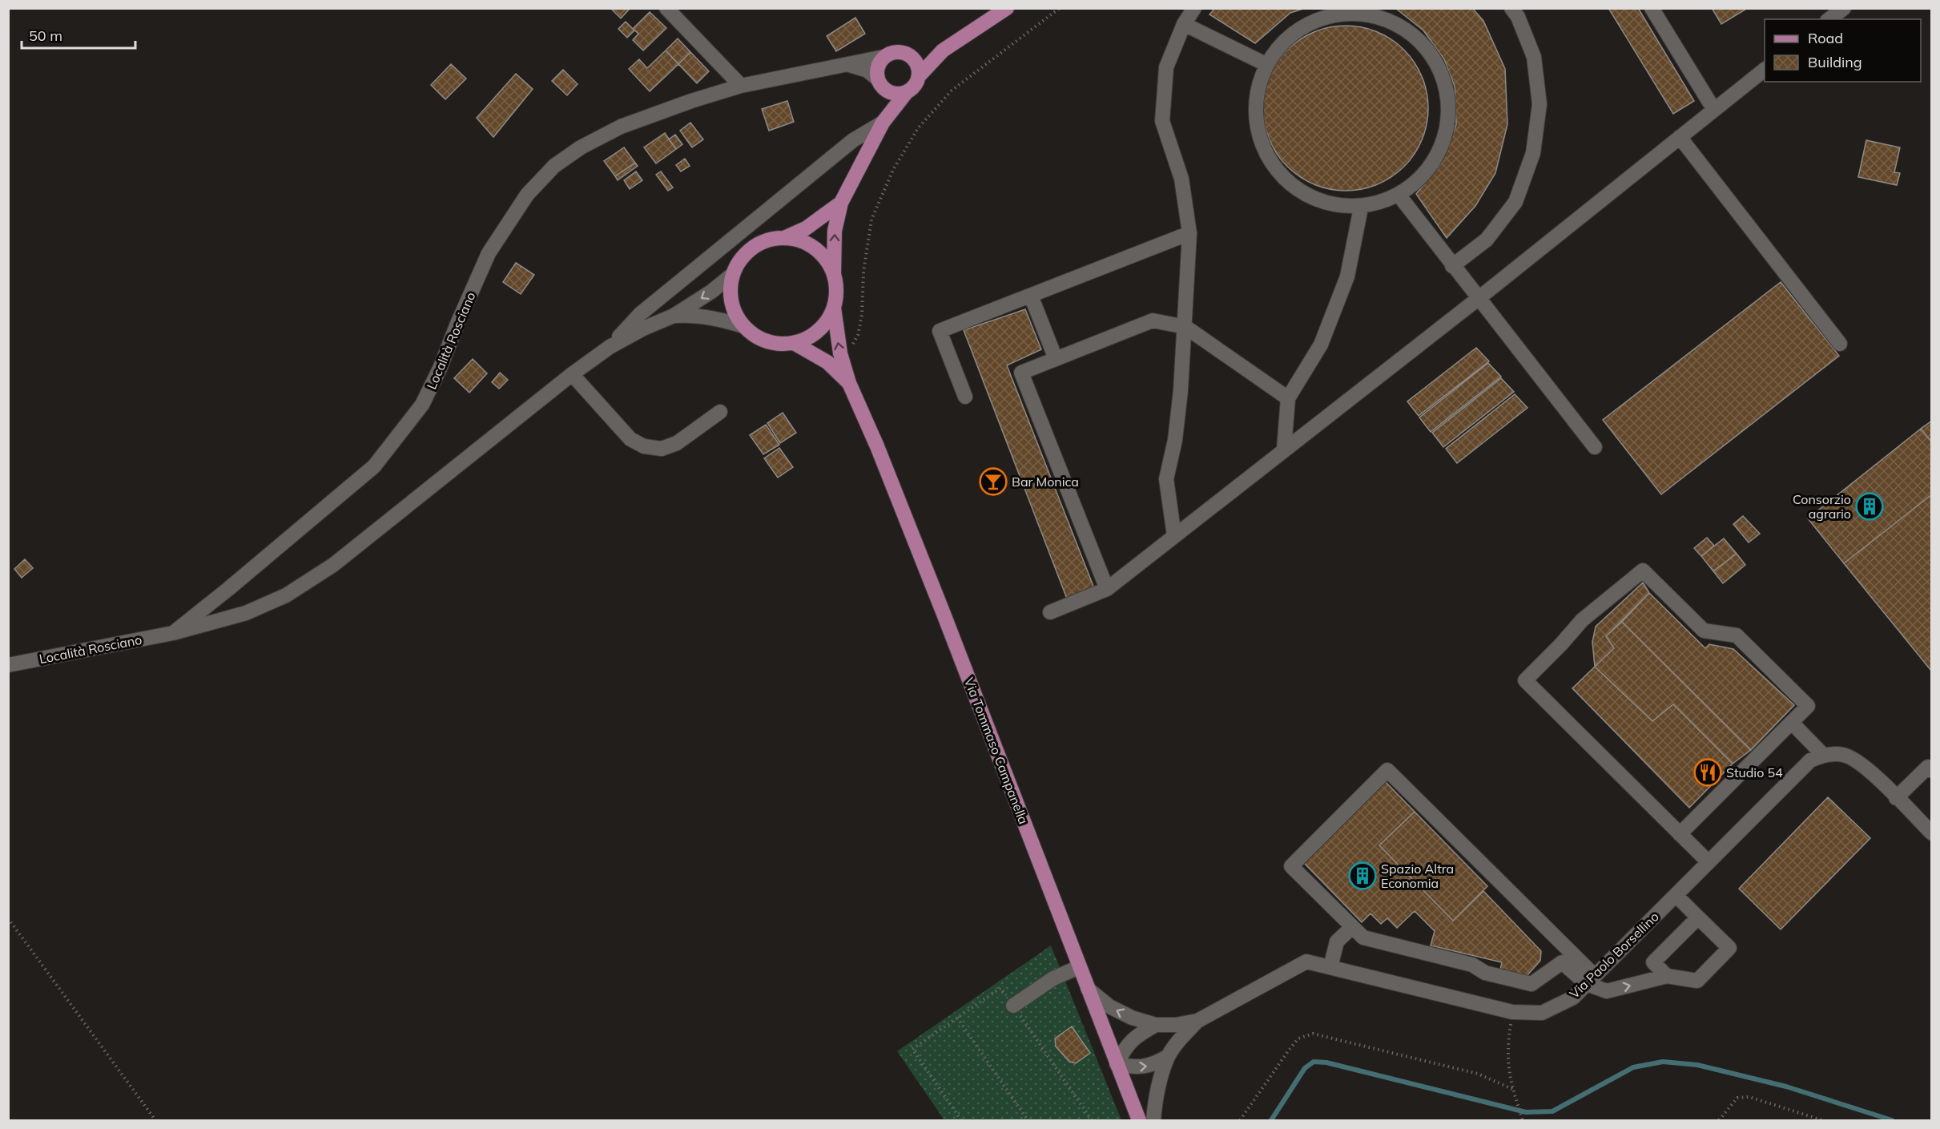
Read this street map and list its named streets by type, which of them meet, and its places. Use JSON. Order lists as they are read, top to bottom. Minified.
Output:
{"streets":{"main road":["Via Tommaso Campanella"],"street":["Località Rosciano","Via Paolo Borsellino"]},"crossings":[["Località Rosciano","Via Tommaso Campanella"],["Via Tommaso Campanella","Via Paolo Borsellino"]],"places":{"bar":["Bar Monica"],"building":["Consorzio agrario","Spazio Altra Economia"],"restaurant":["Studio 54"]},"legend":["Road","Building"],"scale_bar":"50 m"}
